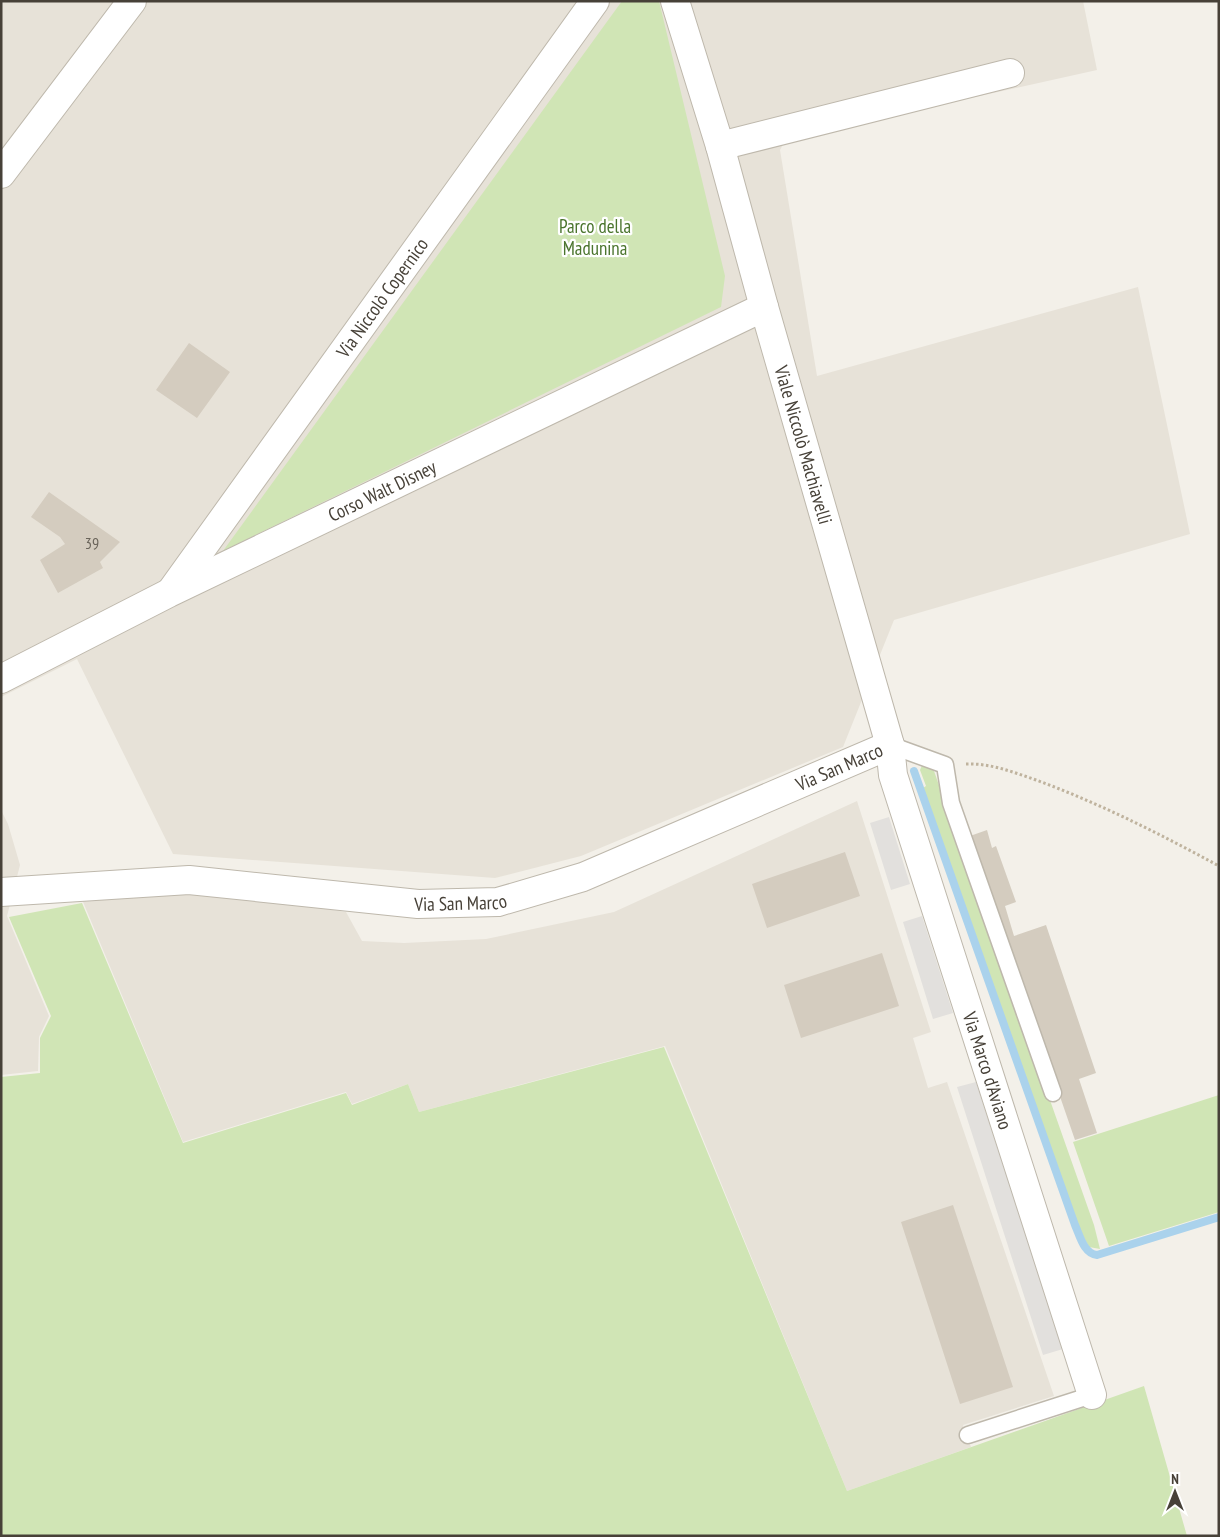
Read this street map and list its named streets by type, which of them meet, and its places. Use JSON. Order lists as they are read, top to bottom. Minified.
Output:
{"streets":{"street":["Via Niccolò Copernico","Viale Niccolò Machiavelli","Corso Walt Disney","Via San Marco","Via Marco d'Aviano"]},"crossings":[["Via Niccolò Copernico","Corso Walt Disney"],["Viale Niccolò Machiavelli","Corso Walt Disney"],["Viale Niccolò Machiavelli","Via San Marco"],["Viale Niccolò Machiavelli","Via Marco d'Aviano"],["Via San Marco","Via Marco d'Aviano"]],"parks":["Parco della Madunina"],"house_numbers":["39"],"north":"top"}
